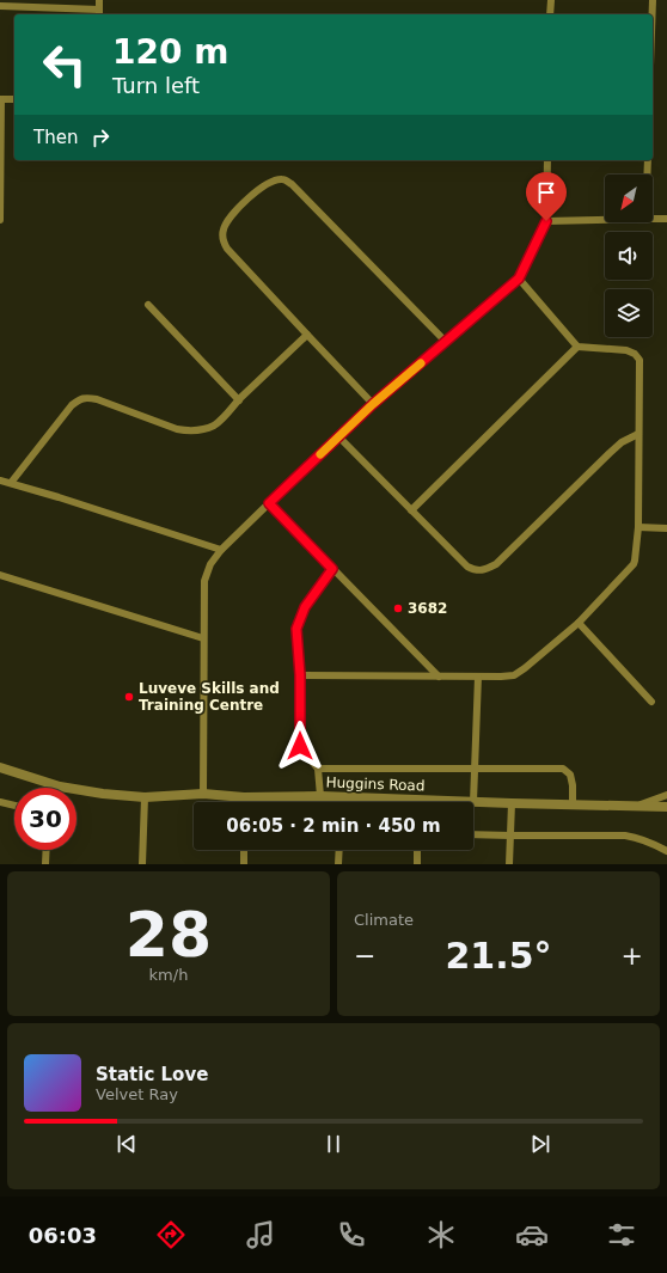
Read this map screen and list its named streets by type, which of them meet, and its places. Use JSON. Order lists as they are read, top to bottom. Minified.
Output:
{"streets":{"street":["Huggins Road"]},"places":["3682","Luveve Skills and Training Centre"],"north":"bottom left","page":{"turn":["120 m","Turn left"],"then":"Then","limit":"30","trip":"06:05 · 2 min · 450 m","tile":[["28","km/h"],"Climate"],"heat":["−","21.5°","+"],"song":["Static Love","Velvet Ray"],"tabs":"06:03"}}
